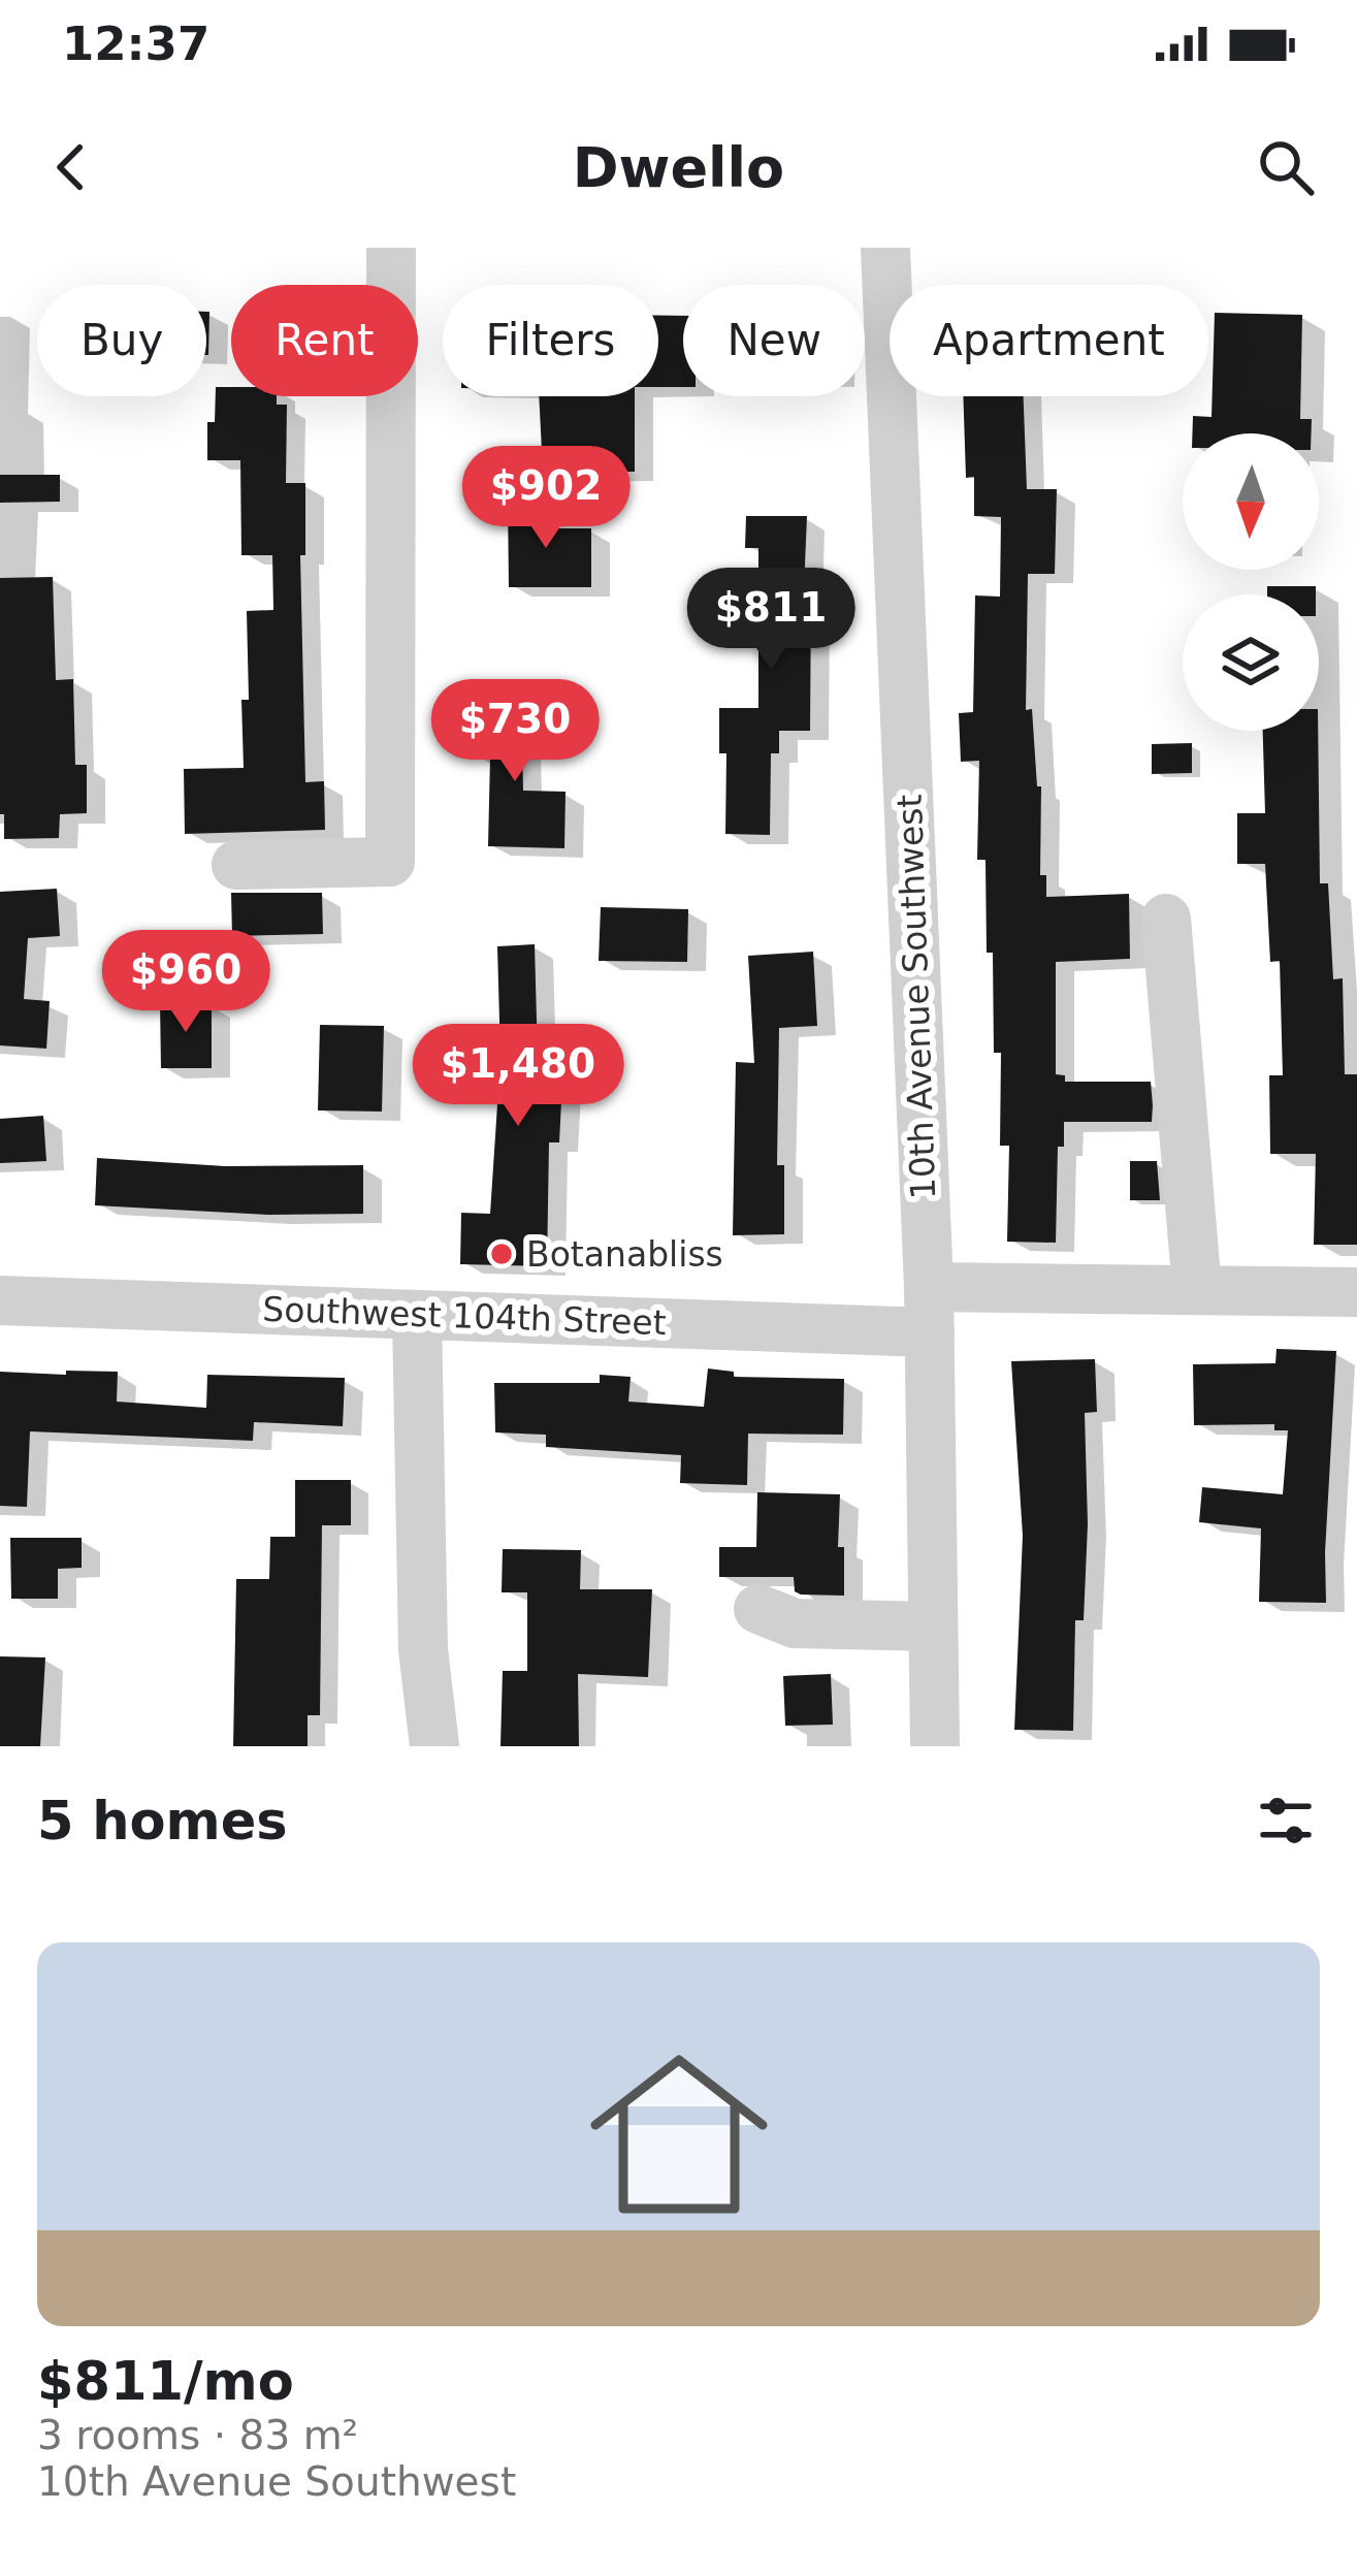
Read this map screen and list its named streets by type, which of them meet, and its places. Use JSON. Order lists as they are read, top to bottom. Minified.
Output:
{"streets":{"street":["10th Avenue Southwest","Southwest 104th Street"]},"crossings":[["10th Avenue Southwest","Southwest 104th Street"]],"places":["Botanabliss"],"north":"bottom","page":{"status":"12:37","header":"Dwello","chip":["Buy","Rent","Filters","New","Apartment"],"price":["$902","$811","$730","$960","$1,480"],"heading":"5 homes","list":[{"name":"$811/mo","note":"3 rooms · 83 m² · 10th Avenue Southwest"}]}}
